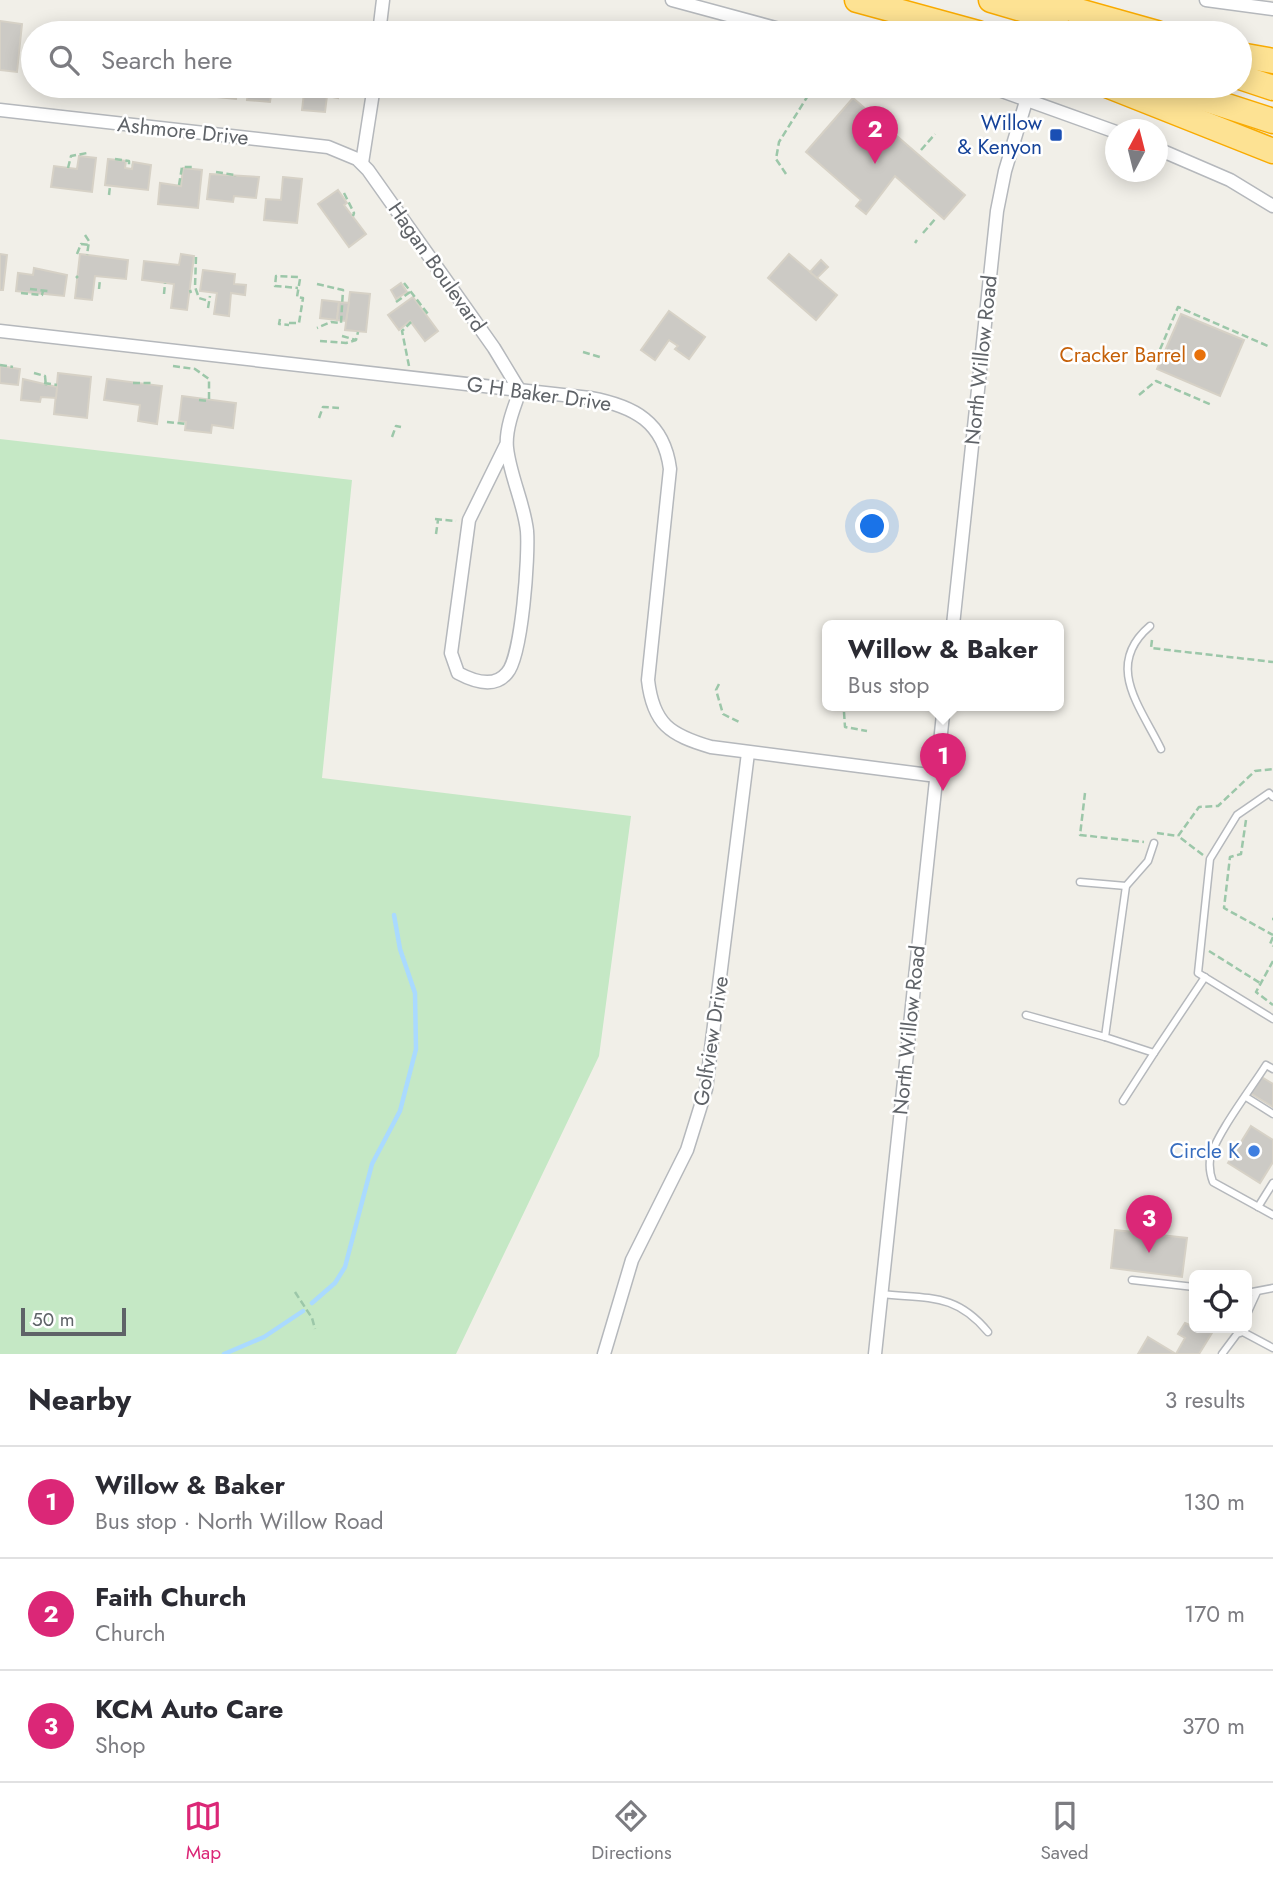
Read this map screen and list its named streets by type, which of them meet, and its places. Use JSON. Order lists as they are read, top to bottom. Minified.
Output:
{"streets":{"street":["Ashmore Drive","Hagan Boulevard","North Willow Road","G H Baker Drive","Golfview Drive"]},"crossings":[["Ashmore Drive","Hagan Boulevard"],["Hagan Boulevard","G H Baker Drive"],["North Willow Road","G H Baker Drive"],["G H Baker Drive","Golfview Drive"]],"places":{"transit":["Willow & Kenyon"],"other":["Cracker Barrel","Circle K"]},"scale_bar":"50 m","north":"top","page":{"search":"Search here","pins":["2","1","3"],"popup":["Willow & Baker","Bus stop"],"scale":"50 m","heading":["Nearby","3 results"],"list":[{"mark":"1","name":"Willow & Baker","note":"Bus stop · North Willow Road","value":"130 m"},{"mark":"2","name":"Faith Church","note":"Church","value":"170 m"},{"mark":"3","name":"KCM Auto Care","note":"Shop","value":"370 m"}],"nav":["Map","Directions","Saved"]}}
